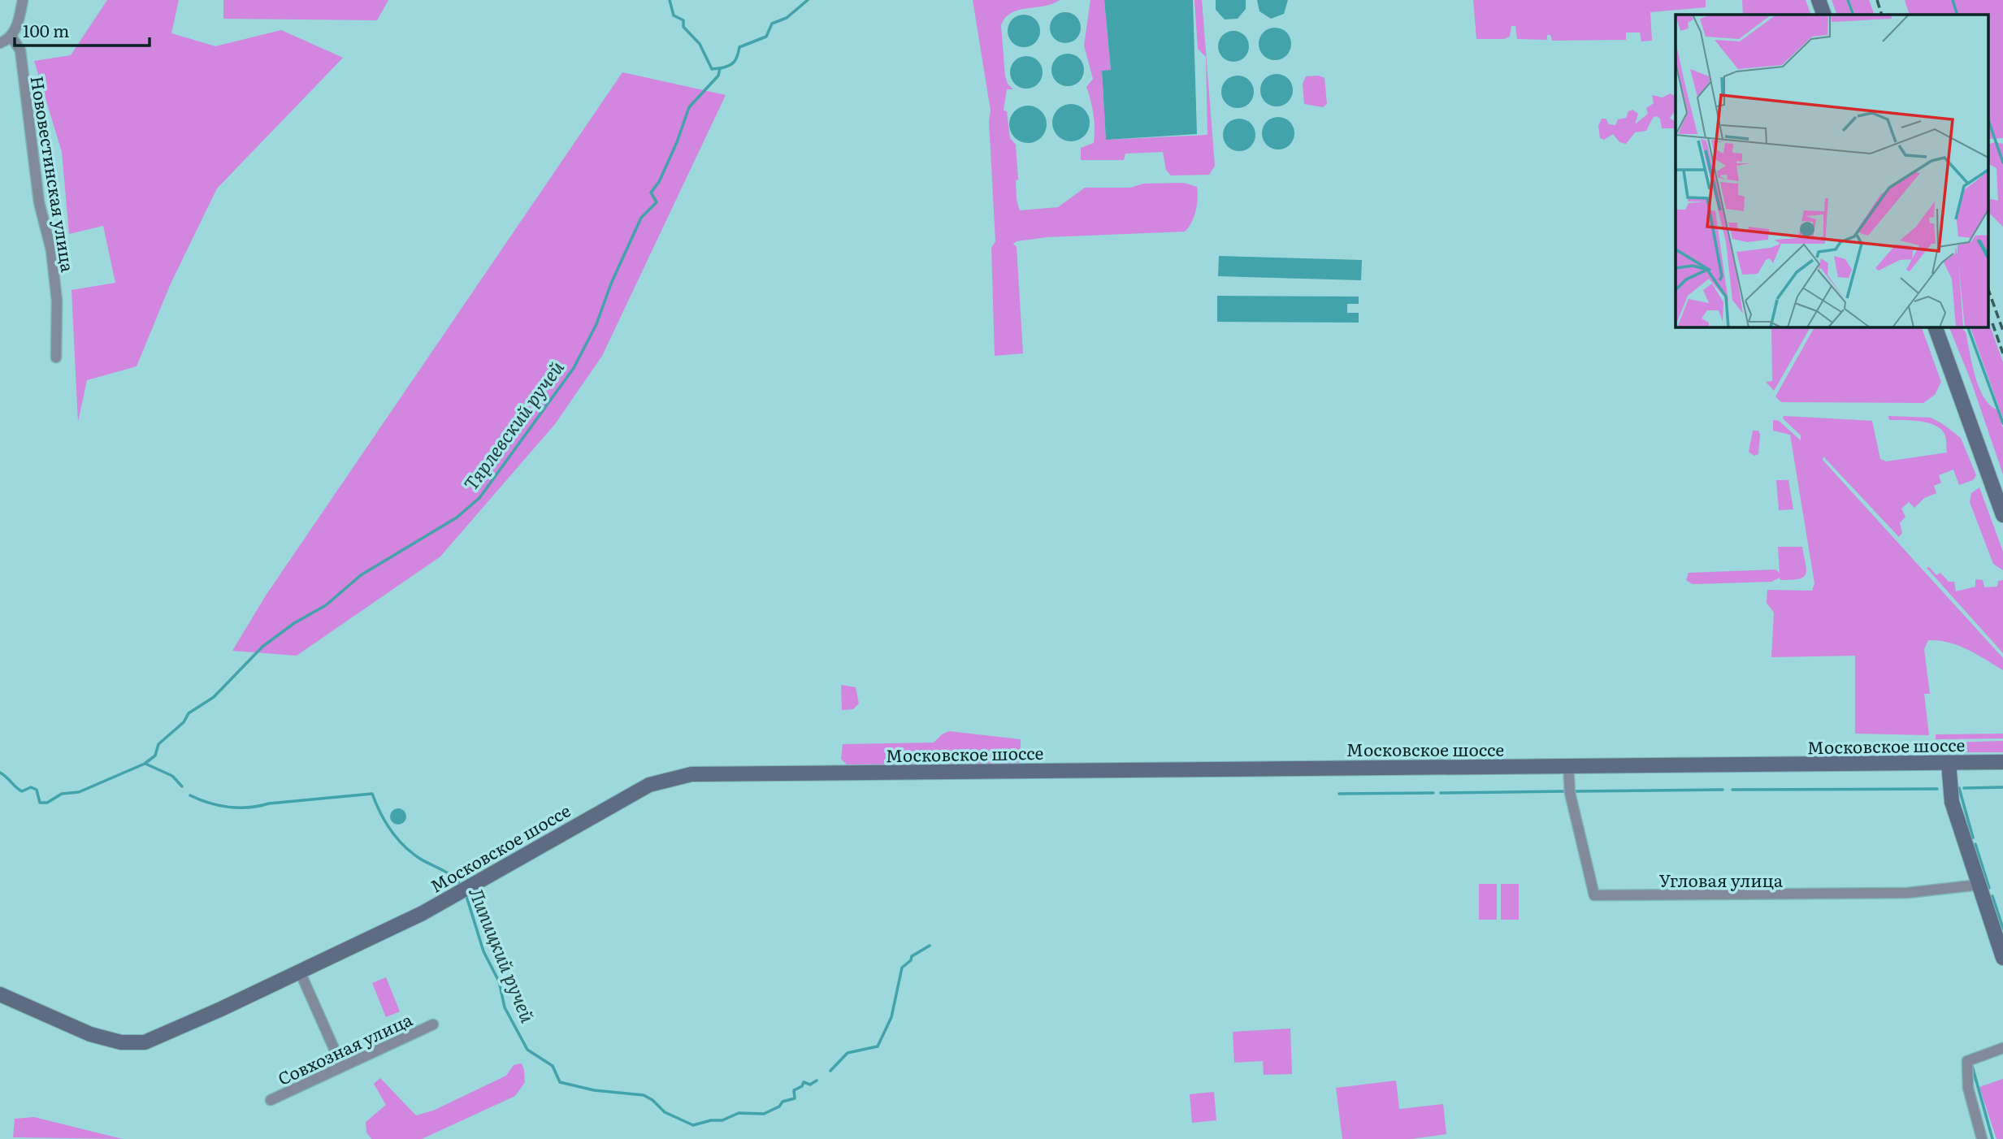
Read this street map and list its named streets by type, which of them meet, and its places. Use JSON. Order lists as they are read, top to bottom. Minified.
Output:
{"streets":{"main road":["Московское шоссе"],"street":["Нововестинская улица","Угловая улица","Совхозная улица"]},"crossings":[["Московское шоссе","Угловая улица"]],"water":["Тярлевский ручей","Липицкий ручей"],"scale_bar":"100 m"}
